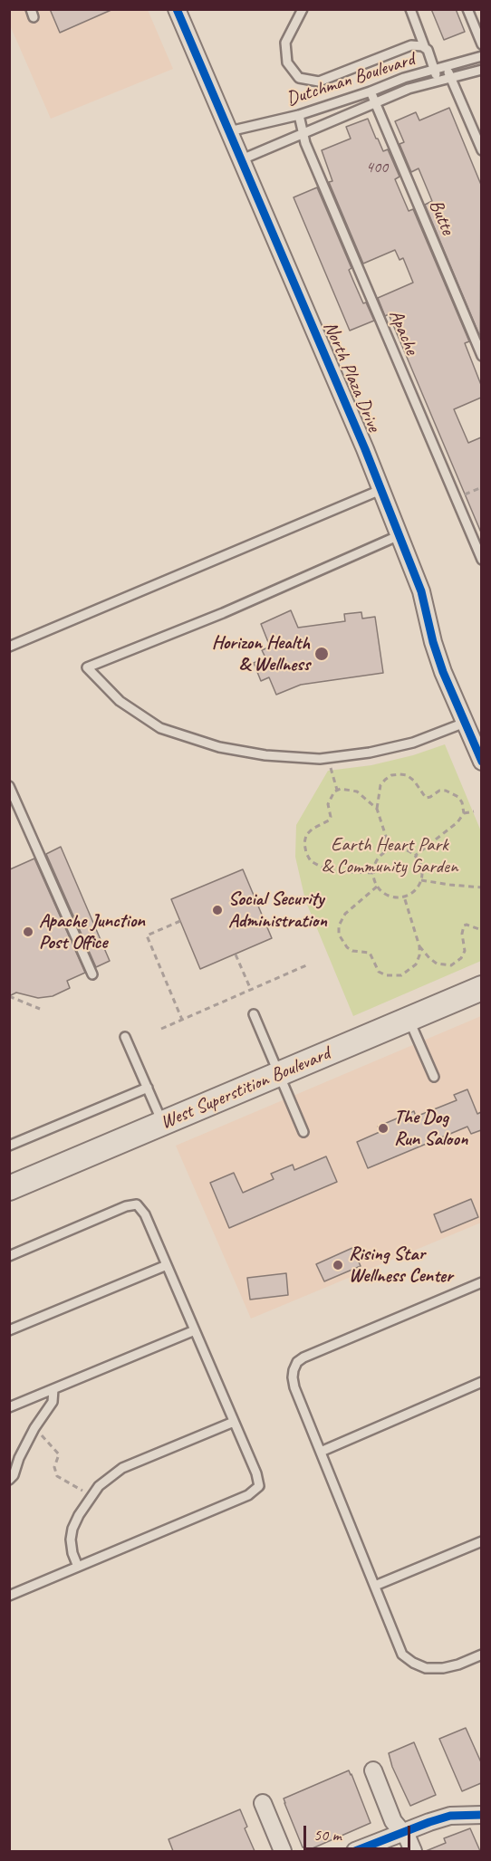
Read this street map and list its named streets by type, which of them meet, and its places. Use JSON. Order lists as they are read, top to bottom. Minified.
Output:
{"streets":{"main road":["West Superstition Boulevard"],"street":["North Plaza Drive"],"lane":["Dutchman Boulevard","Butte","Apache"]},"crossings":[["Dutchman Boulevard","Butte"],["Dutchman Boulevard","Apache"],["Dutchman Boulevard","North Plaza Drive"]],"parks":["Earth Heart Park & Community Garden"],"places":["Horizon Health & Wellness","Social Security Administration","Apache Junction Post Office","The Dog Run Saloon","Rising Star Wellness Center"],"house_numbers":["400"],"scale_bar":"50 m"}
